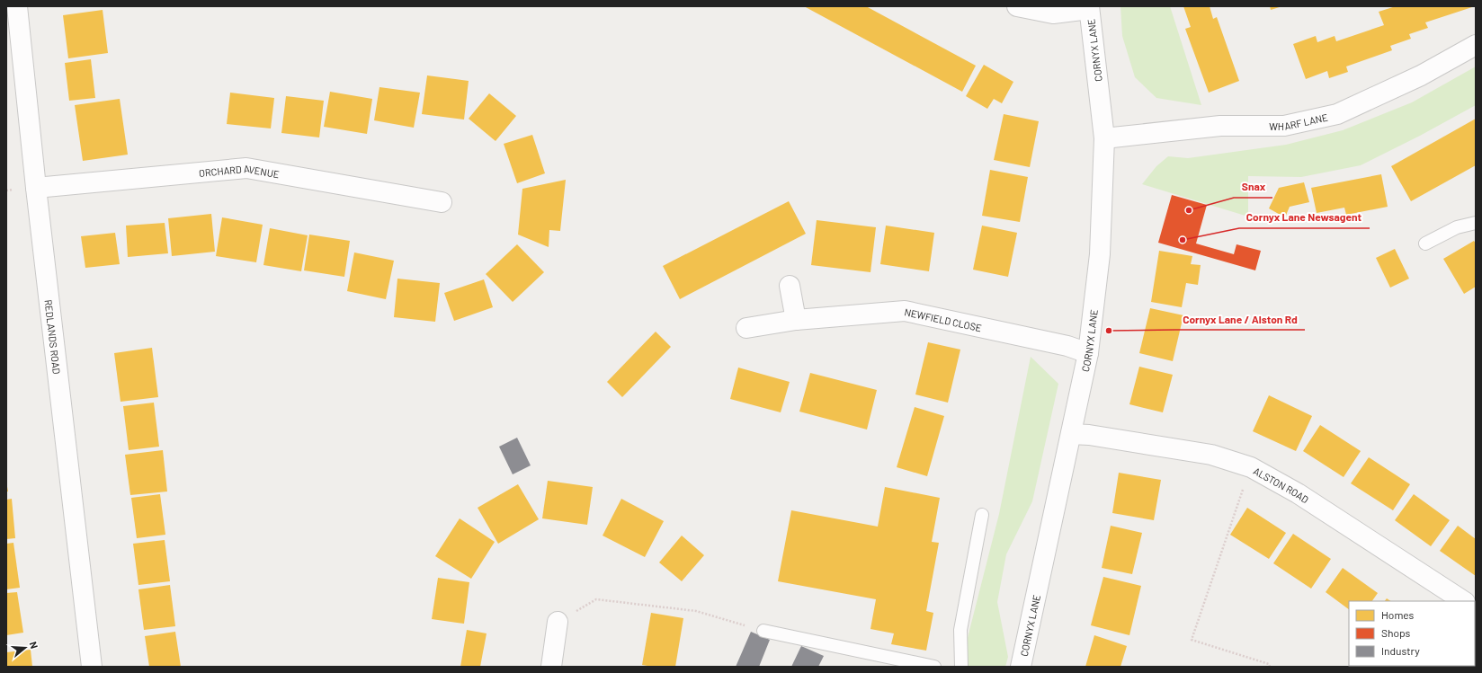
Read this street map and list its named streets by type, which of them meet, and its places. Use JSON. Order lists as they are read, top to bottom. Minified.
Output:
{"streets":{"street":["CORNYX LANE","WHARF LANE","ORCHARD AVENUE","NEWFIELD CLOSE","REDLANDS ROAD","ALSTON ROAD"]},"crossings":[["CORNYX LANE","WHARF LANE"],["CORNYX LANE","NEWFIELD CLOSE"],["CORNYX LANE","ALSTON ROAD"],["ORCHARD AVENUE","REDLANDS ROAD"]],"places":["Snax","Cornyx Lane Newsagent","Cornyx Lane / Alston Rd"],"legend":["Homes","Shops","Industry"],"north":"right"}
